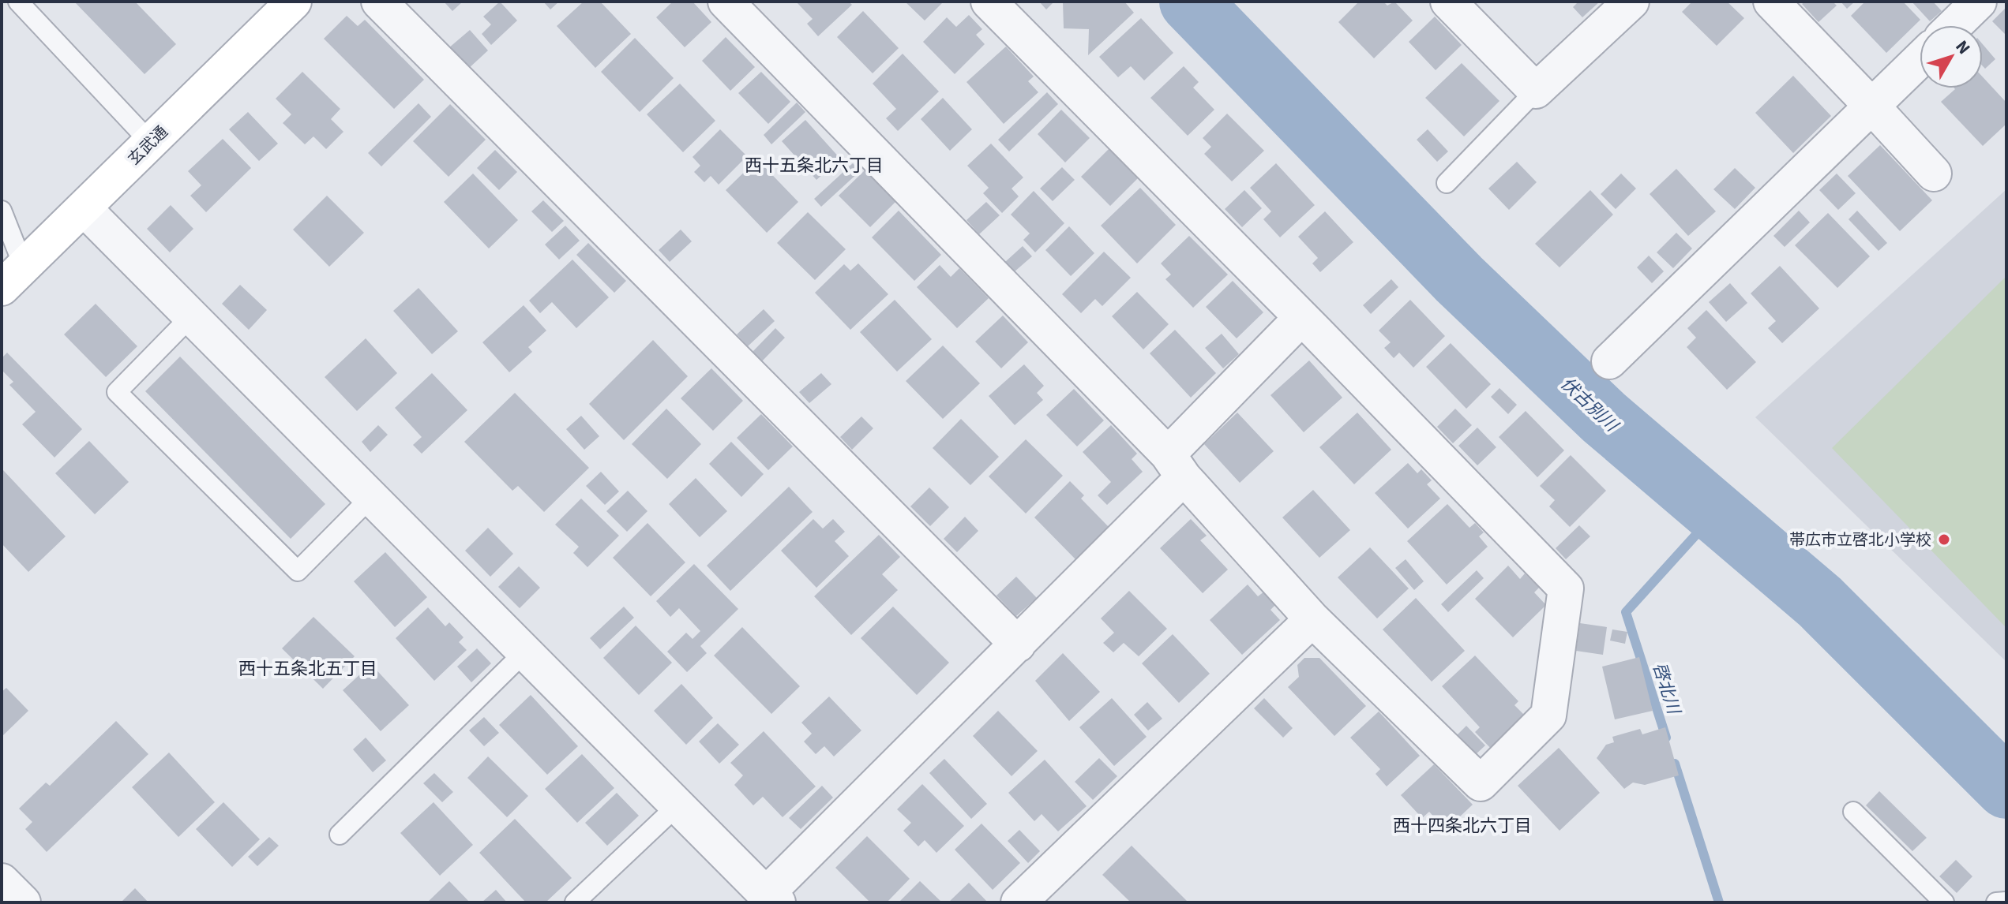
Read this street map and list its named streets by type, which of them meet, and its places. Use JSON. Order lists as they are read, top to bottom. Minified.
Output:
{"streets":{"street":["玄武通"]},"districts":["西十五条北六丁目","西十五条北五丁目","西十四条北六丁目"],"water":["伏古別川","啓北川"],"places":["帯広市立啓北小学校"],"north":"top right"}
